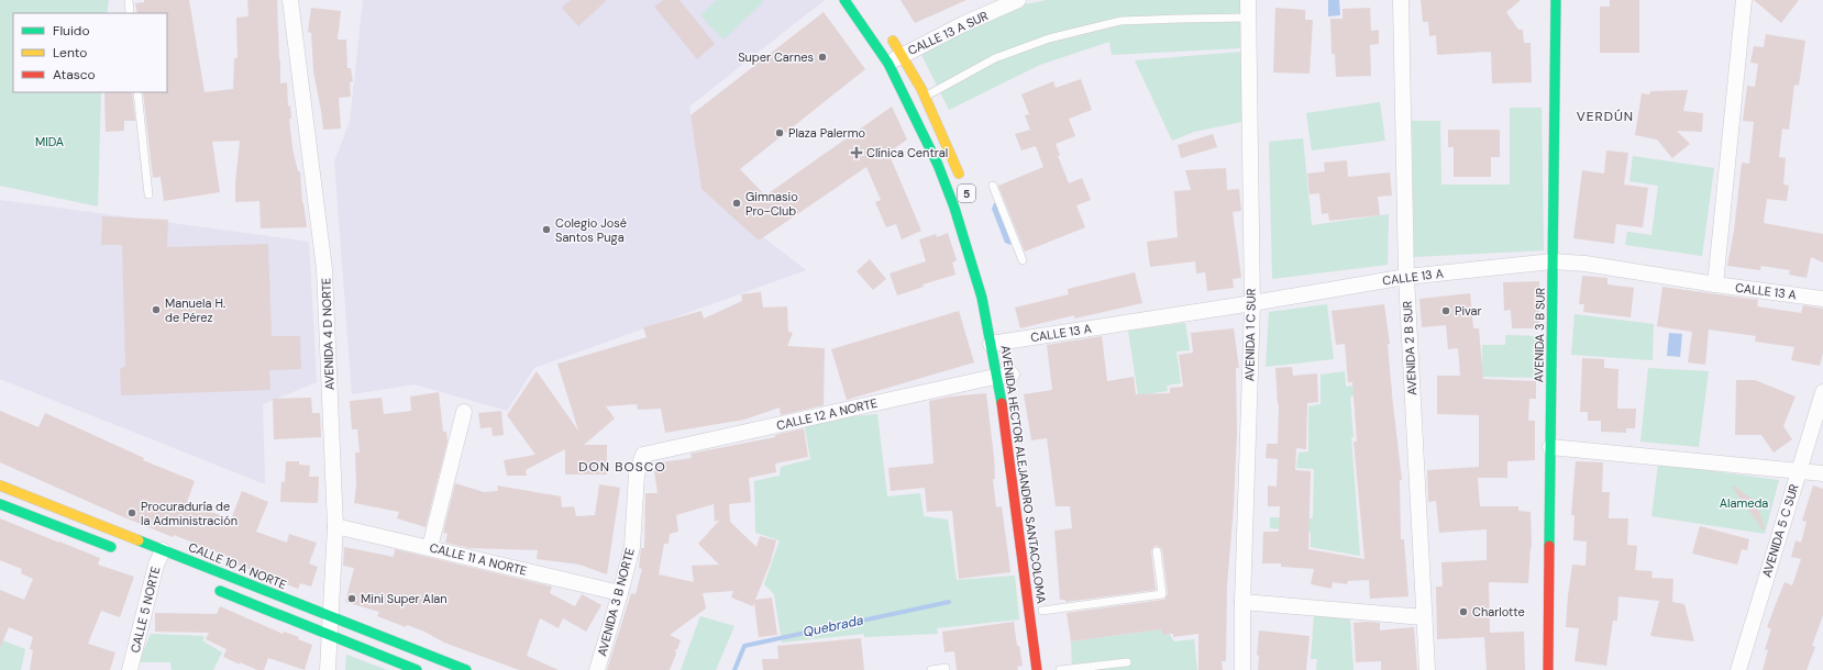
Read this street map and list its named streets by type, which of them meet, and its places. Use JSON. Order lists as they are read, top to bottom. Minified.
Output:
{"streets":{"main road":["5","AVENIDA 3 B SUR","AVENIDA HECTOR ALEJANDRO SANTACOLOMA","CALLE 10 A NORTE"],"street":["CALLE 13 A SUR","CALLE 13 A","AVENIDA 4 D NORTE","AVENIDA 1 C SUR","AVENIDA 2 B SUR","CALLE 12 A NORTE","AVENIDA 5 C SUR","CALLE 11 A NORTE","AVENIDA 3 B NORTE","CALLE 5 NORTE"]},"crossings":[["CALLE 13 A SUR","5"],["CALLE 13 A SUR","AVENIDA HECTOR ALEJANDRO SANTACOLOMA"],["CALLE 13 A","AVENIDA 1 C SUR"],["CALLE 13 A","AVENIDA 3 B SUR"],["CALLE 13 A","AVENIDA 2 B SUR"],["CALLE 13 A","AVENIDA HECTOR ALEJANDRO SANTACOLOMA"],["AVENIDA 4 D NORTE","CALLE 11 A NORTE"],["AVENIDA 4 D NORTE","CALLE 10 A NORTE"],["CALLE 12 A NORTE","AVENIDA HECTOR ALEJANDRO SANTACOLOMA"],["CALLE 12 A NORTE","AVENIDA 3 B NORTE"],["CALLE 11 A NORTE","AVENIDA 3 B NORTE"],["CALLE 10 A NORTE","CALLE 5 NORTE"]],"districts":["VERDÚN","DON BOSCO"],"water":["Quebrada"],"parks":["MIDA","Alameda"],"places":{"other":["Super Carnes","Plaza Palermo","Gimnasio Pro-Club","Colegio José Santos Puga","Manuela H. de Pérez","Pivar","Procuraduría de la Administración","Mini Super Alan","Charlotte"],"health":["Clínica Central"]},"legend":["Fluido","Lento","Atasco"]}
